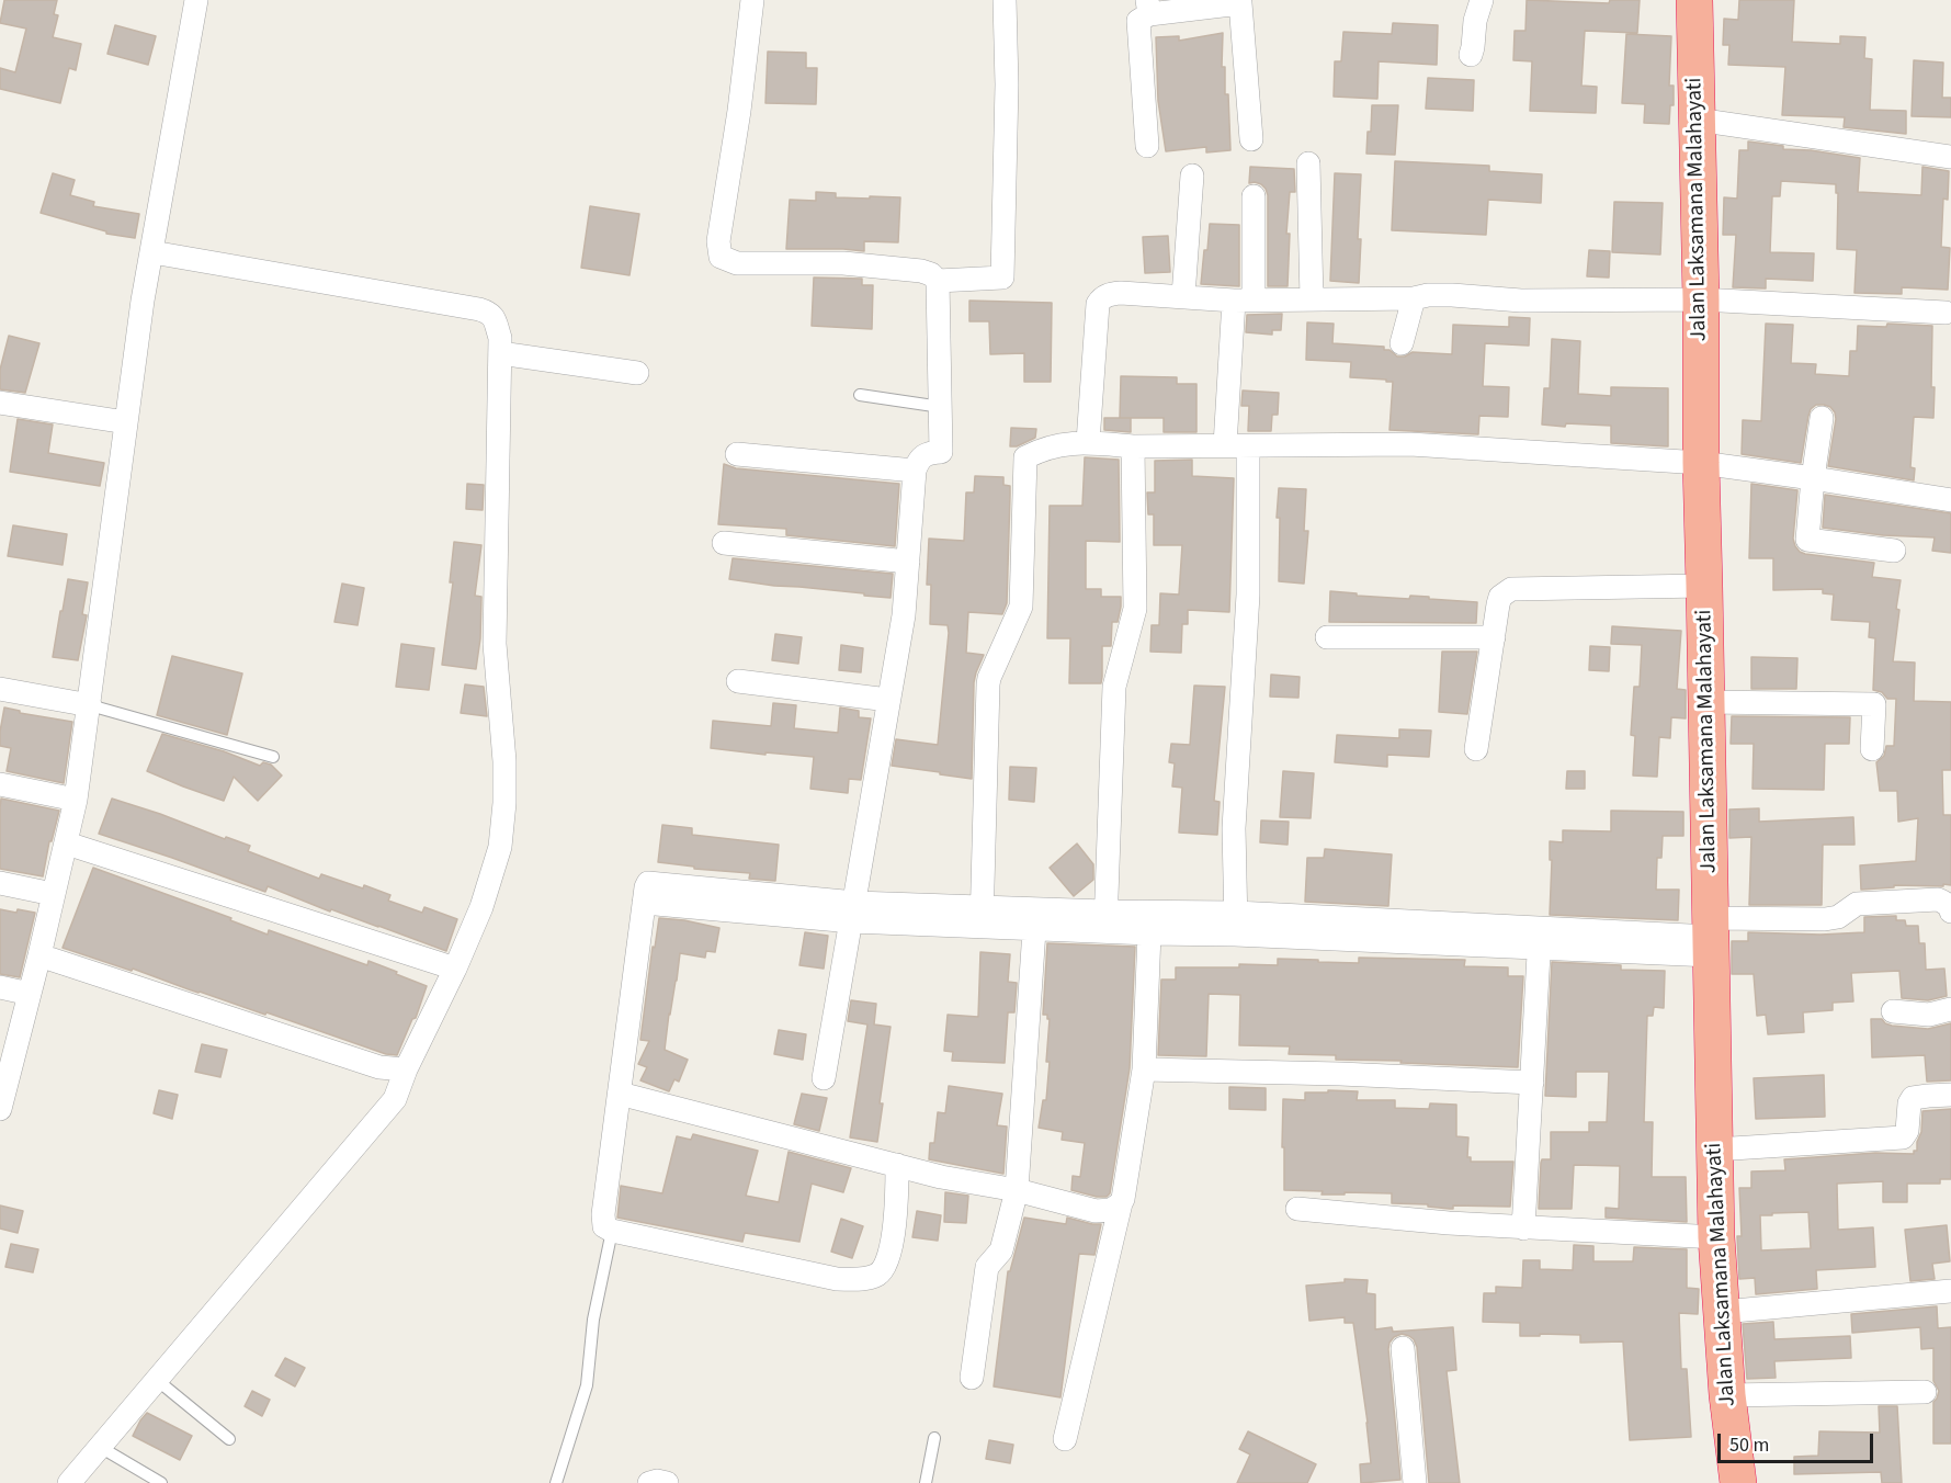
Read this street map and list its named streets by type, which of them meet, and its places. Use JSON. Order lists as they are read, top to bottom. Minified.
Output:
{"streets":{"highway":["Jalan Laksamana Malahayati"]},"scale_bar":"50 m"}
